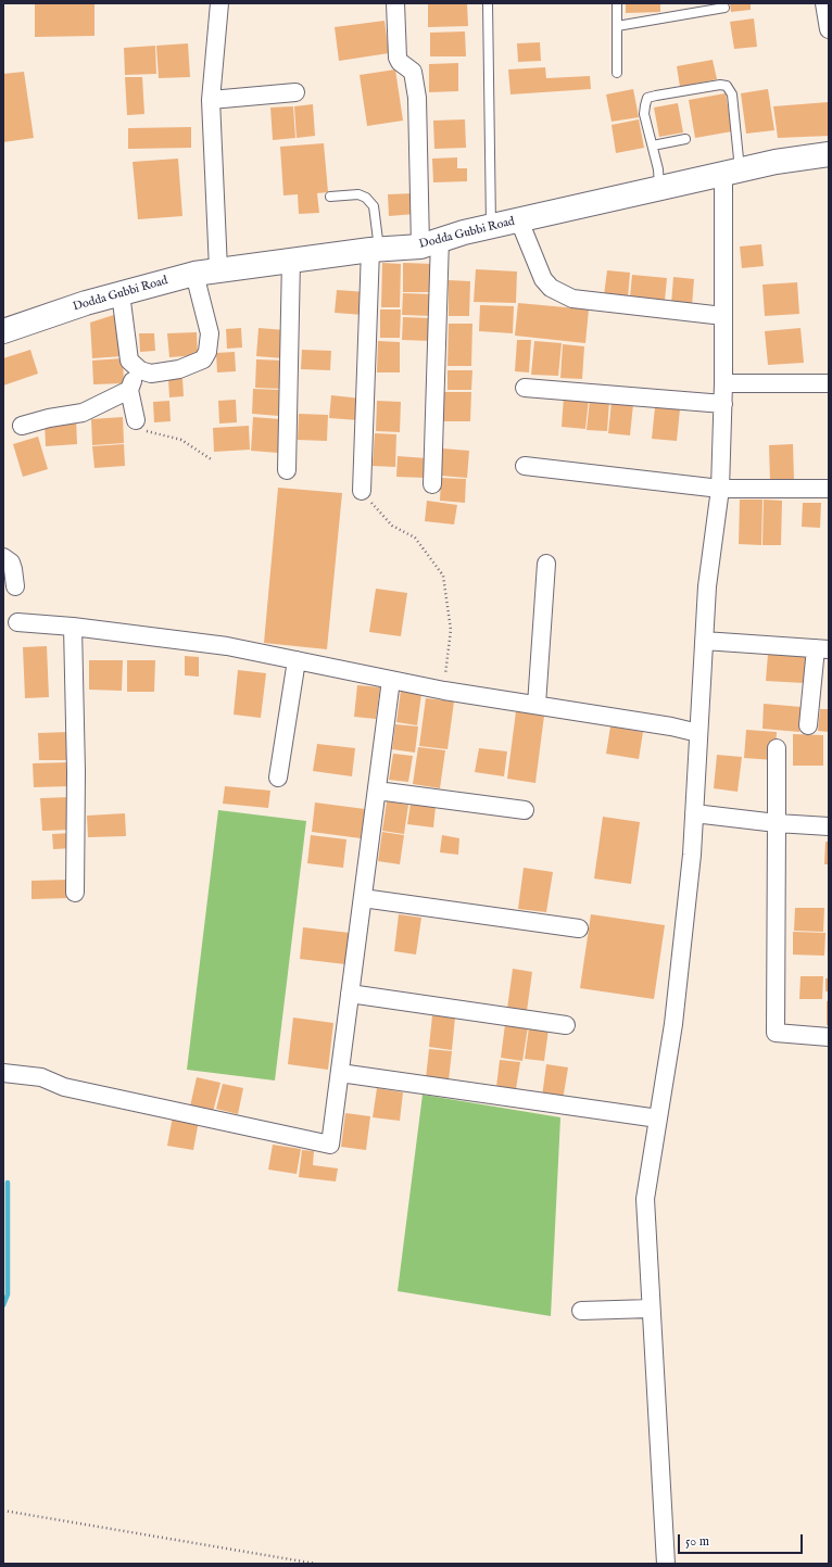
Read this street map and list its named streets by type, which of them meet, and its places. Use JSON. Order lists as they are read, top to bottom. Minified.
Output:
{"streets":{"main road":["Dodda Gubbi Road"]},"scale_bar":"50 m"}
